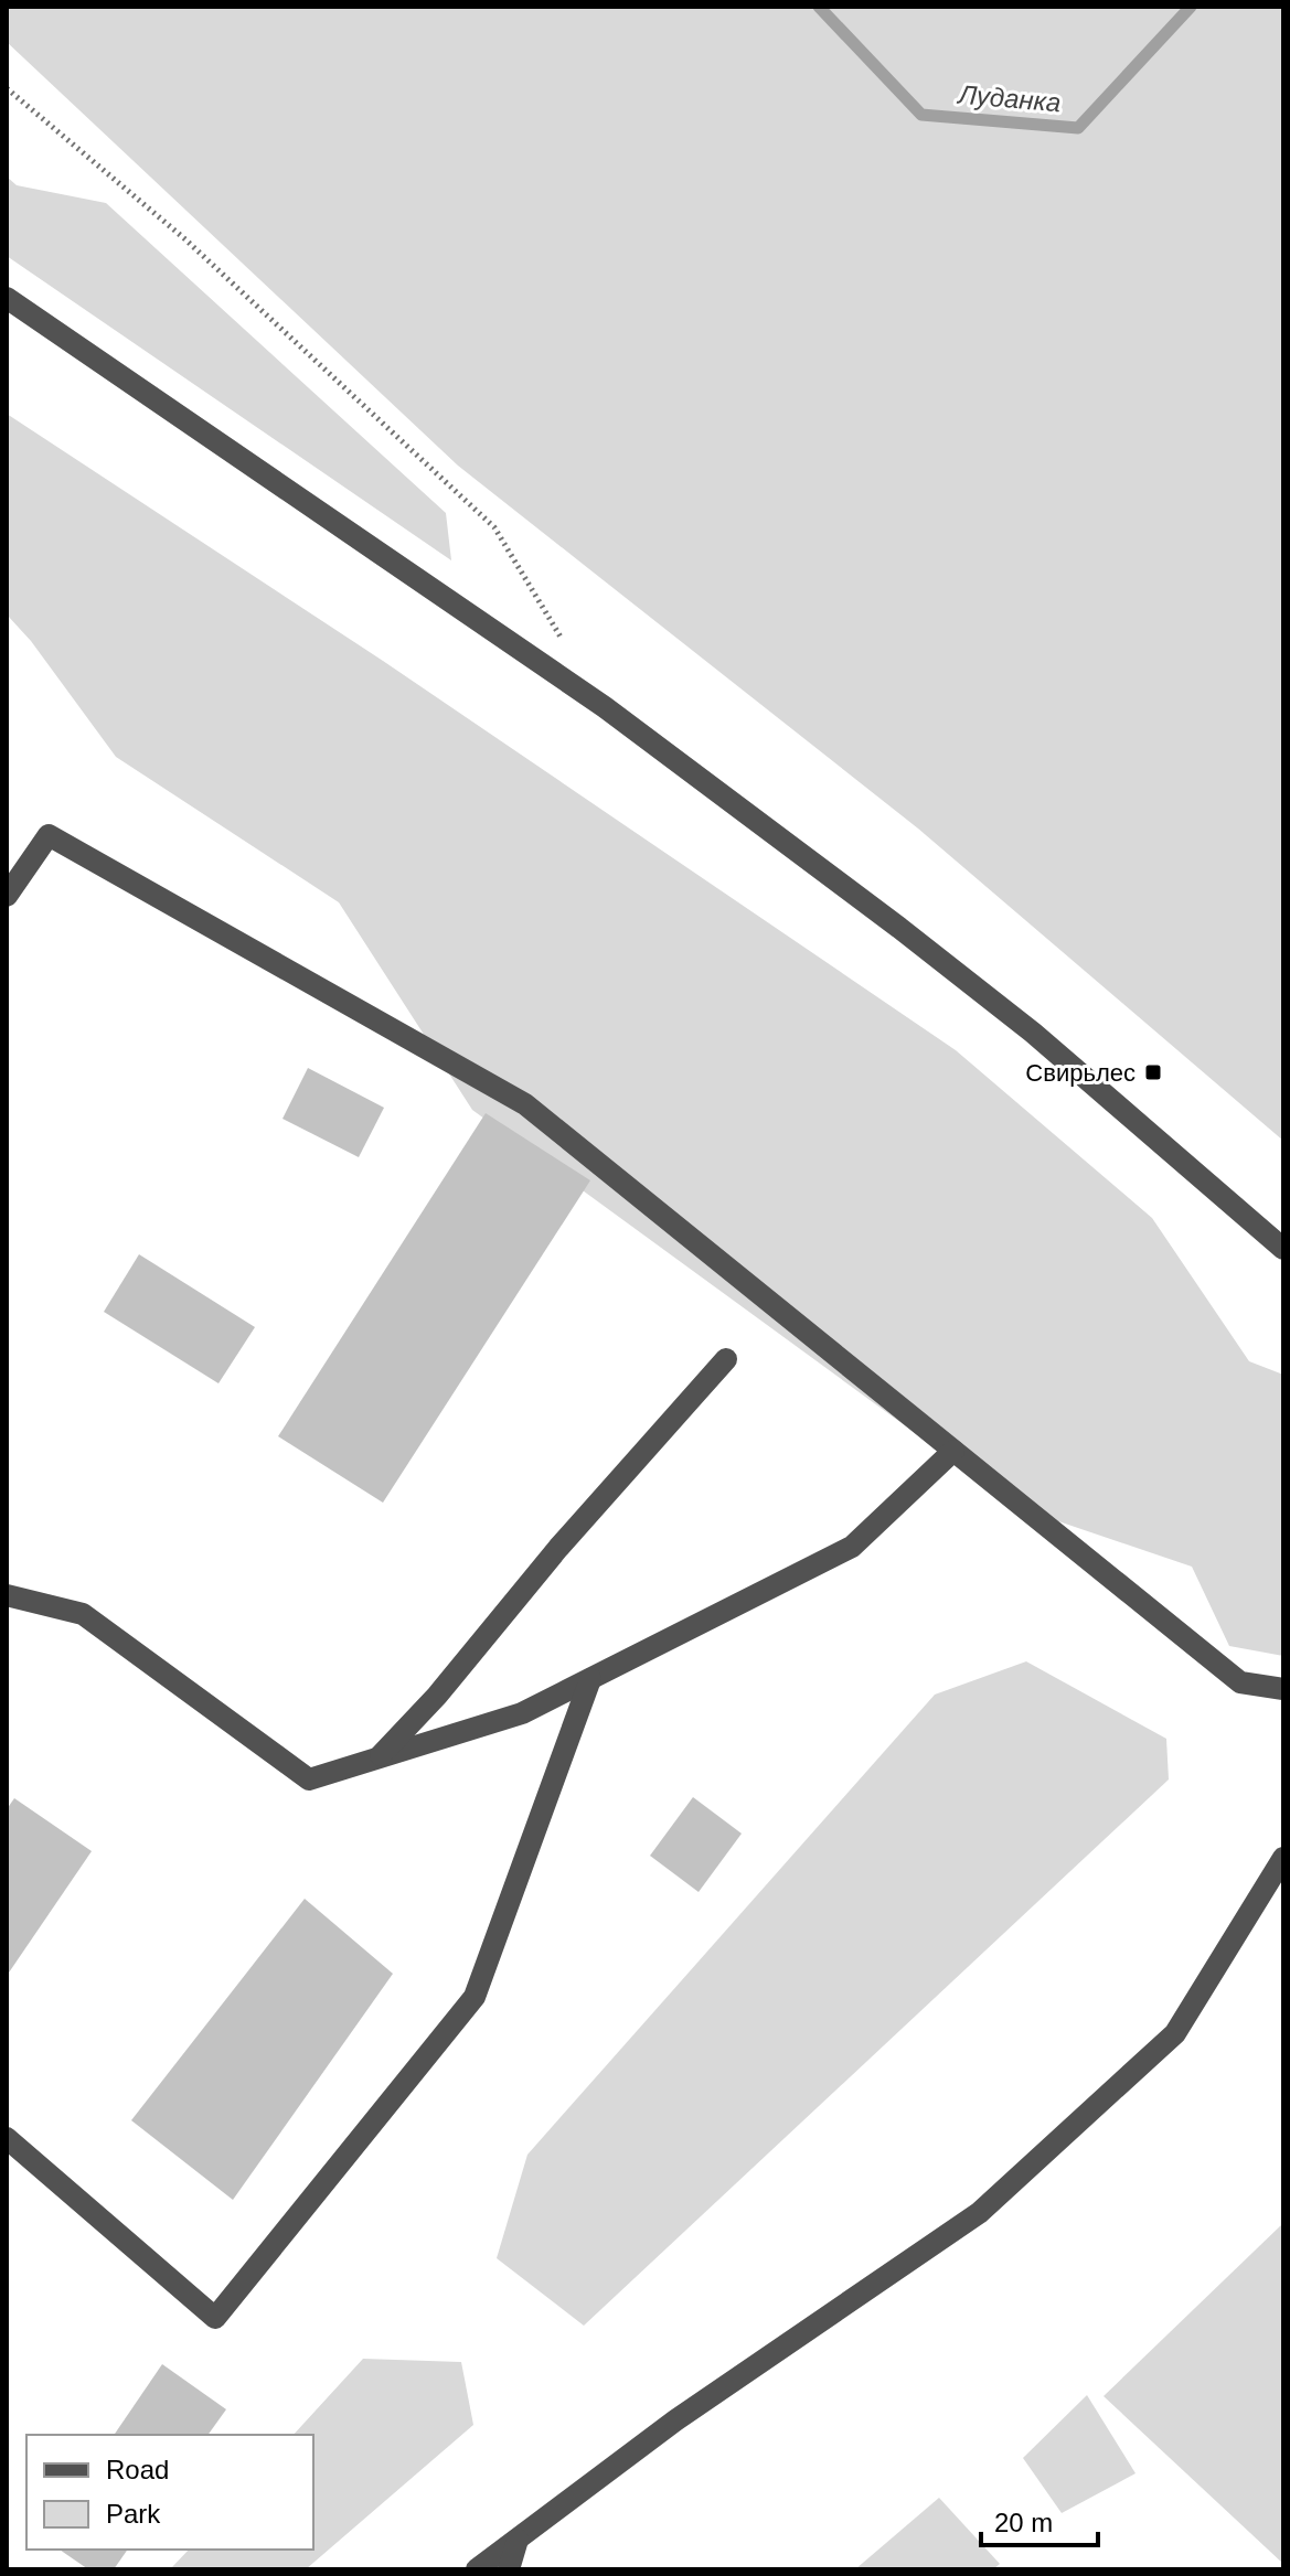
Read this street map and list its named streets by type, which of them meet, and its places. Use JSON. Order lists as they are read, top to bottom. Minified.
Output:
{"water":["Луданка"],"places":{"transit":["Свирьлес"]},"legend":["Road","Park"],"scale_bar":"20 m"}
